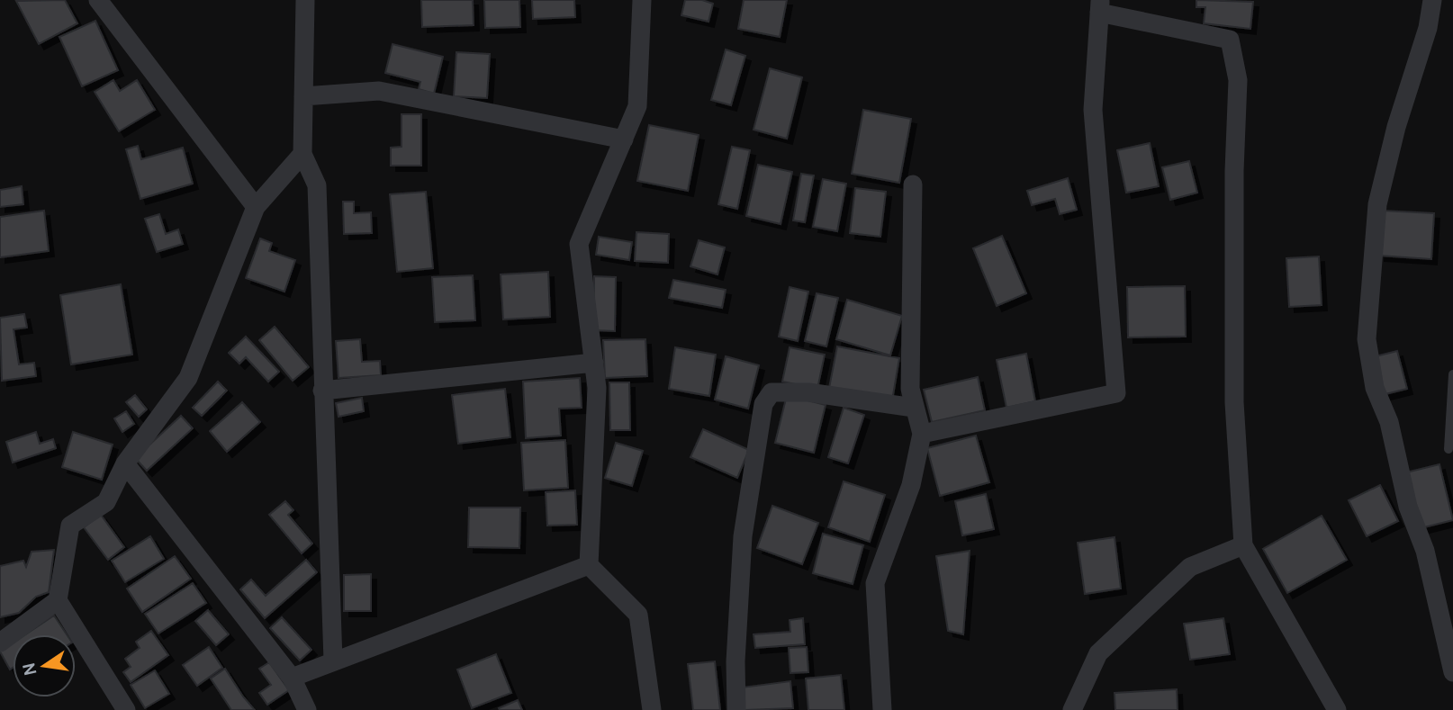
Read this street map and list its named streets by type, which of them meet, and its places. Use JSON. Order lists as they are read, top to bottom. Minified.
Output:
{"north":"left"}
